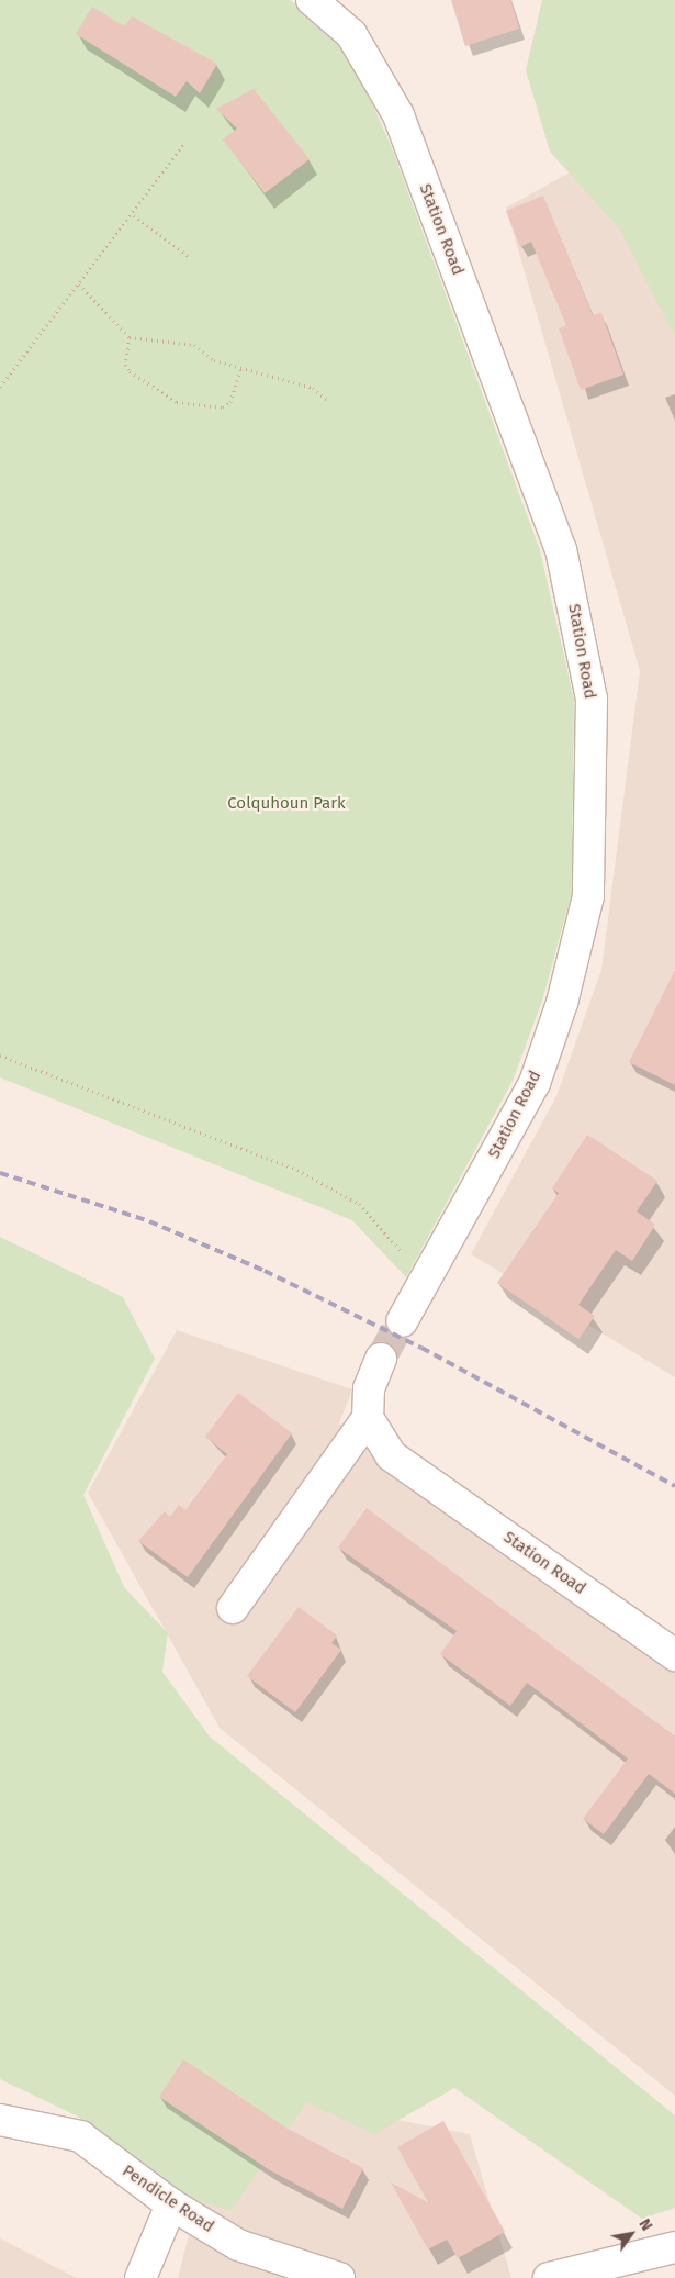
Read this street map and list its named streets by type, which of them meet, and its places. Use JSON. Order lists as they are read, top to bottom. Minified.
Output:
{"streets":{"street":["Station Road","Pendicle Road"]},"parks":["Colquhoun Park"],"north":"top right"}
